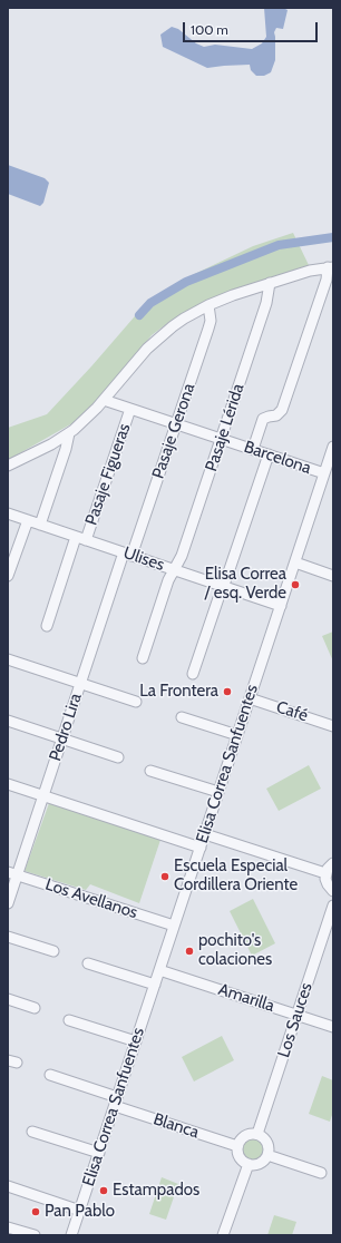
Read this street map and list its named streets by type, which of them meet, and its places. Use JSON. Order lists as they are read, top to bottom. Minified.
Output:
{"streets":{"street":["Pasaje Lérida","Pasaje Gerona","Barcelona","Pasaje Figueras","Ulises","Café","Pedro Lira","Elisa Correa Sanfuentes","Los Avellanos","Amarilla","Los Sauces","Blanca"]},"crossings":[["Pasaje Lérida","Barcelona"],["Pasaje Lérida","Ulises"],["Pasaje Gerona","Barcelona"],["Pasaje Gerona","Ulises"],["Pasaje Gerona","Pedro Lira"],["Barcelona","Pasaje Figueras"],["Barcelona","Elisa Correa Sanfuentes"],["Pasaje Figueras","Ulises"],["Ulises","Pedro Lira"],["Ulises","Elisa Correa Sanfuentes"],["Café","Elisa Correa Sanfuentes"],["Pedro Lira","Los Avellanos"],["Elisa Correa Sanfuentes","Los Avellanos"],["Elisa Correa Sanfuentes","Amarilla"],["Elisa Correa Sanfuentes","Blanca"],["Amarilla","Los Sauces"],["Los Sauces","Blanca"]],"places":["Elisa Correa / esq. Verde","La Frontera","Escuela Especial Cordillera Oriente","pochito's colaciones","Estampados","Pan Pablo"],"scale_bar":"100 m"}
